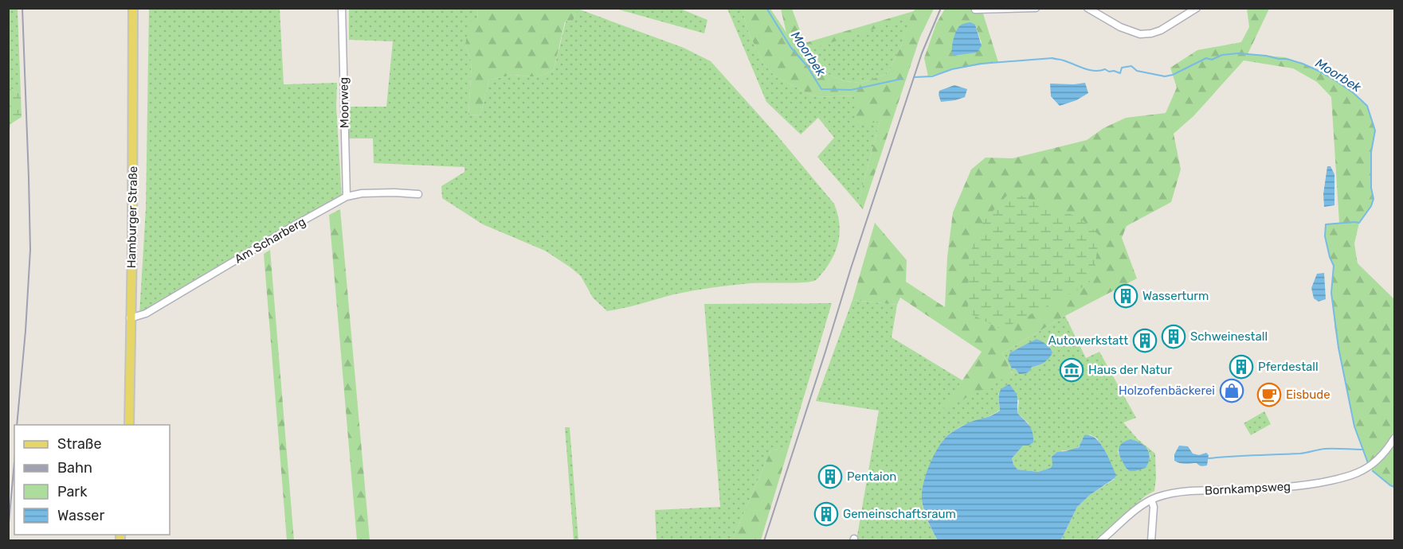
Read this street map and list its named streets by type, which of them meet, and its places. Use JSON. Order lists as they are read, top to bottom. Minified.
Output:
{"streets":{"main road":["Hamburger Straße"],"street":["Moorweg","Am Scharberg","Bornkampsweg"]},"crossings":[["Moorweg","Am Scharberg"],["Hamburger Straße","Am Scharberg"]],"water":["Moorbek"],"places":{"building":["Wasserturm","Schweinestall","Autowerkstatt","Pferdestall","Pentaion","Gemeinschaftsraum"],"museum":["Haus der Natur"],"shop":["Holzofenbäckerei"],"cafe":["Eisbude"]},"legend":["Straße","Bahn","Park","Wasser"]}
